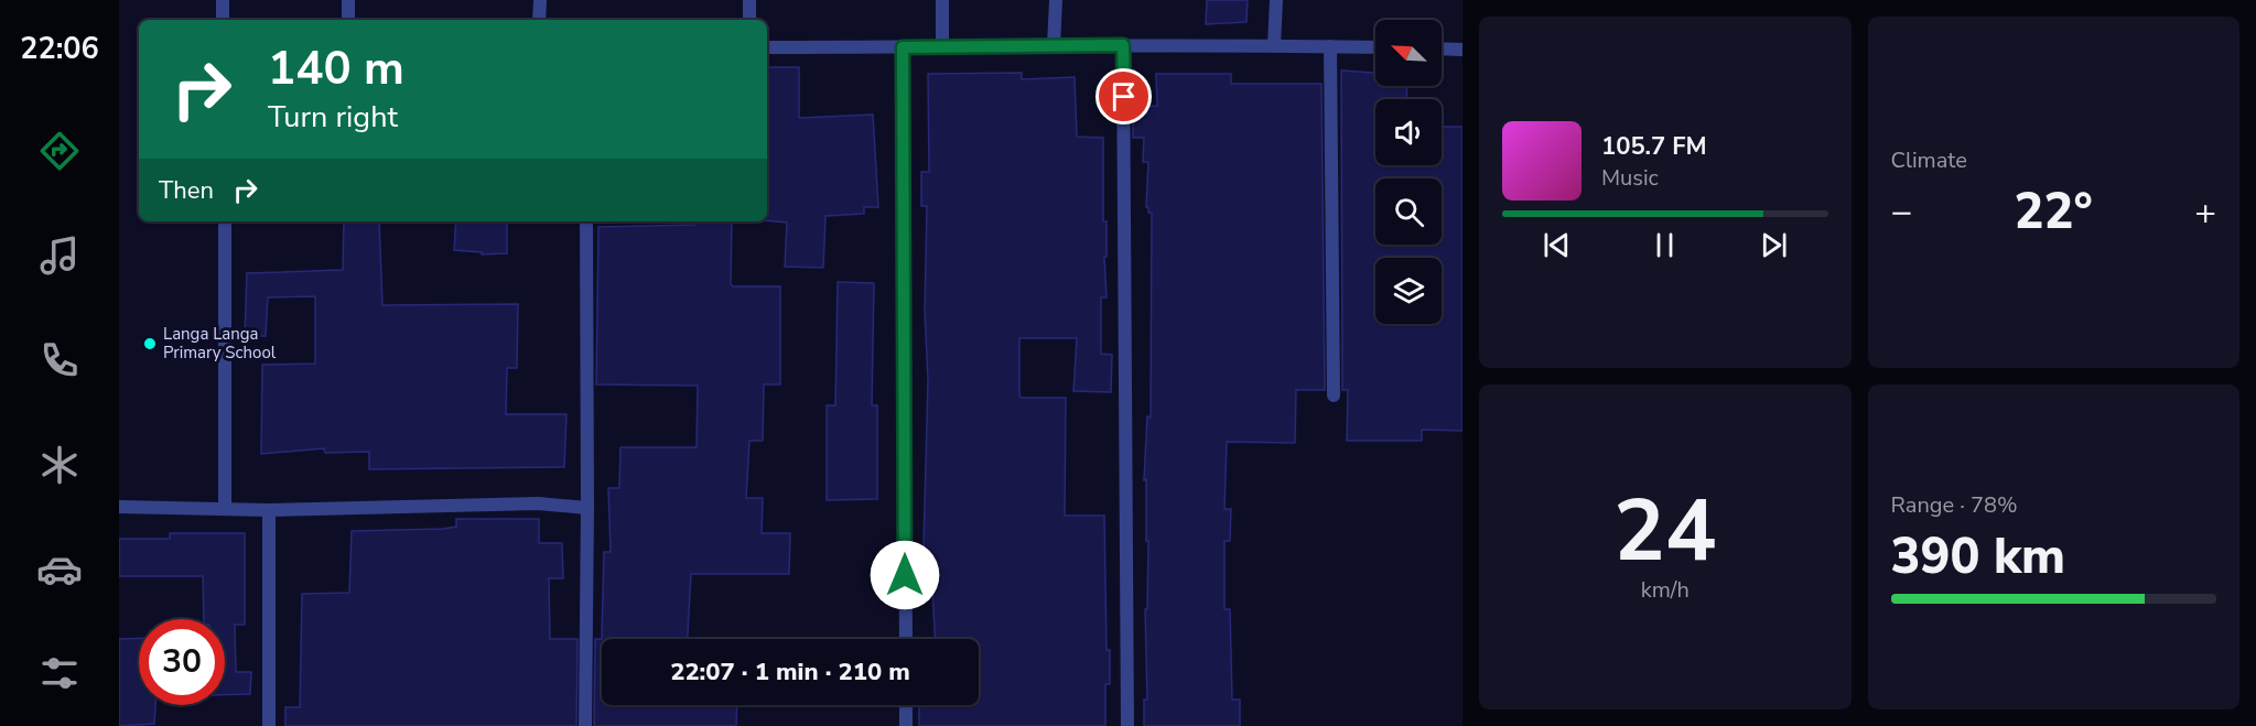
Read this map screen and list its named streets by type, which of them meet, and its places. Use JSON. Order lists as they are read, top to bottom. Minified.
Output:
{"places":["Langa Langa Primary School"],"north":"top left","page":{"tabs":"22:06","tile":["Climate",["24","km/h"],["Range · 78%","390 km"]],"turn":["140 m","Turn right"],"song":["105.7 FM","Music"],"then":"Then","heat":["−","22°","+"],"limit":"30","trip":"22:07 · 1 min · 210 m"}}
